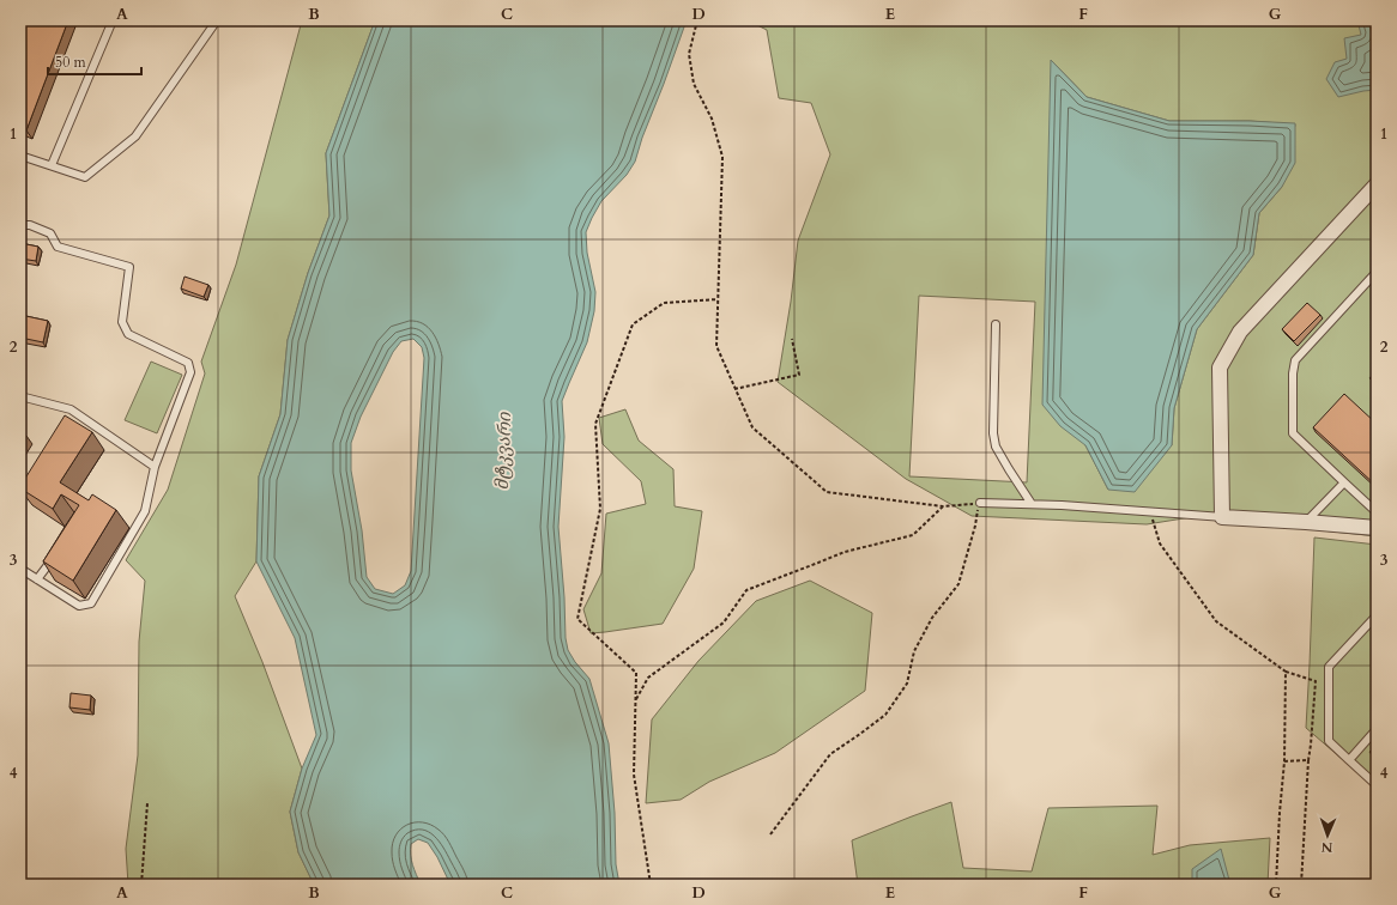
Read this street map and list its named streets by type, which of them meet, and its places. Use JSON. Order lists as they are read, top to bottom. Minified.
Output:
{"water":["მტკვარი"],"scale_bar":"50 m","north":"bottom","grid":{"columns":["A","B","C","D","E","F","G"],"rows":["1","2","3","4"]}}
